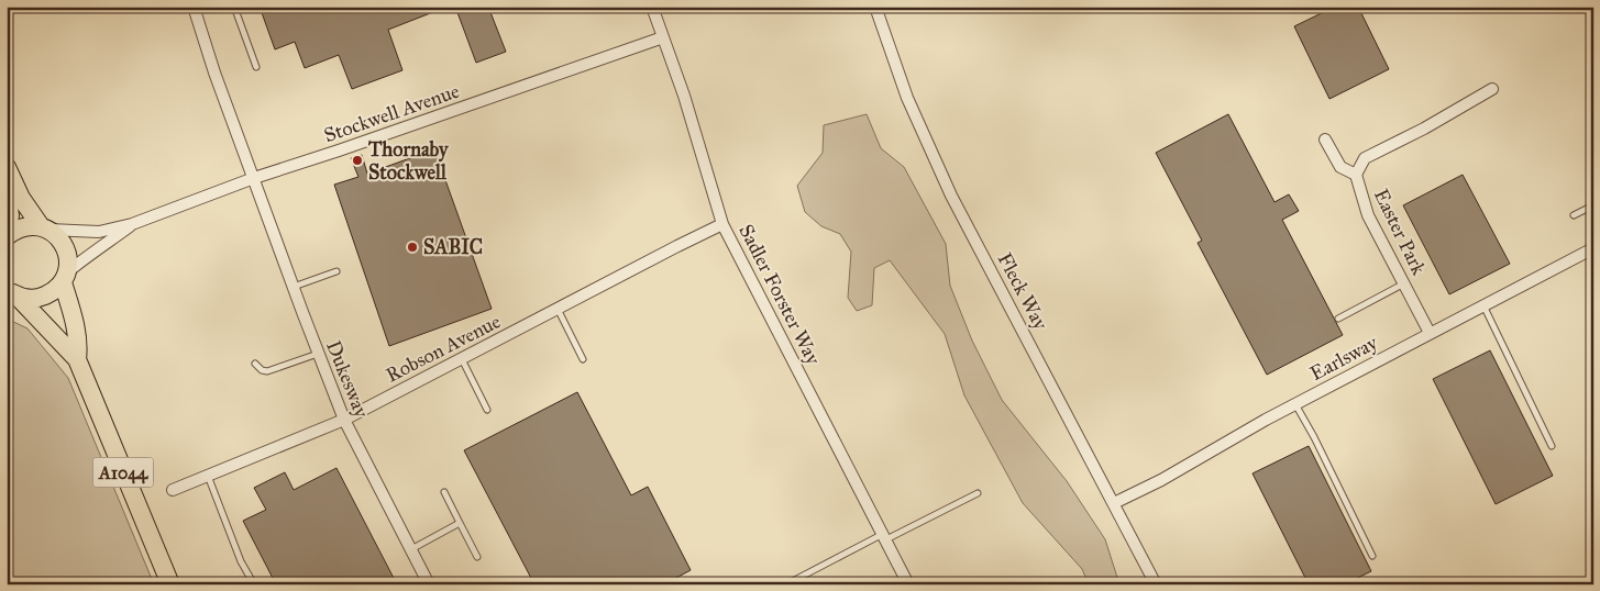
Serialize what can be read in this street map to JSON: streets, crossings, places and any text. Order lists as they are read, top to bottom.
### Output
{
  "streets": {
    "main road": ["A1044"],
    "street": [
      "Stockwell Avenue",
      "Easter Park",
      "Fleck Way",
      "Sadler Forster Way",
      "Robson Avenue",
      "Earlsway",
      "Dukesway"
    ]
  },
  "crossings": [
    ["Stockwell Avenue", "Sadler Forster Way"],
    ["Stockwell Avenue", "Dukesway"],
    ["Stockwell Avenue", "A1044"],
    ["Easter Park", "Earlsway"],
    ["Fleck Way", "Earlsway"],
    ["Sadler Forster Way", "Robson Avenue"],
    ["Robson Avenue", "Dukesway"]
  ],
  "places": ["Thornaby Stockwell", "SABIC"]
}
